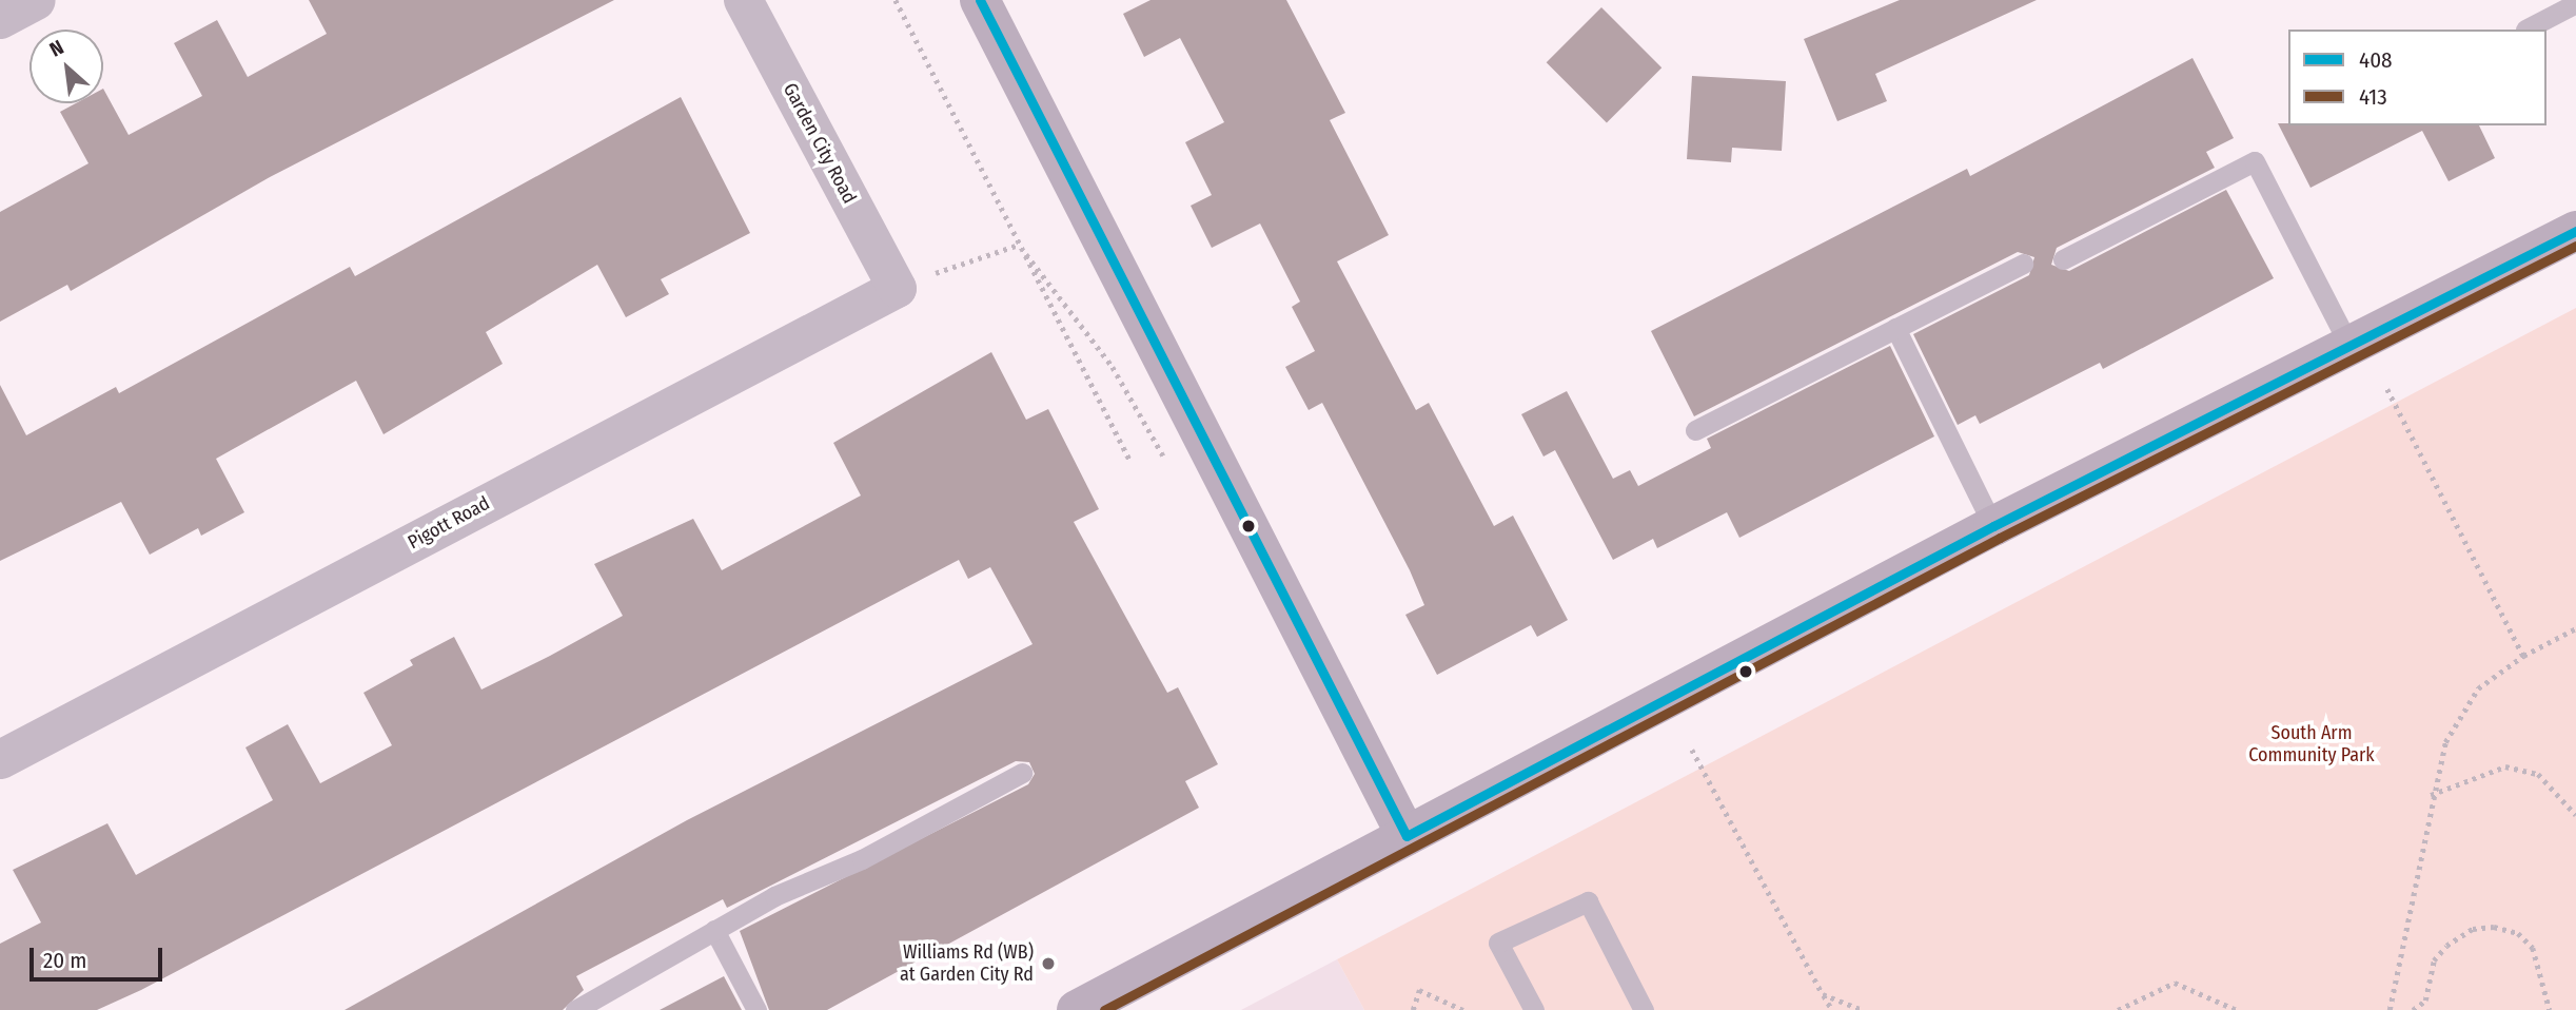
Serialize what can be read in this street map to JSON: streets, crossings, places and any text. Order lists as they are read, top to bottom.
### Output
{
  "streets": {
    "street": ["Garden City Road", "Pigott Road"]
  },
  "crossings": [
    ["Garden City Road", "Pigott Road"]
  ],
  "parks": ["South Arm Community Park"],
  "places": ["Williams Rd (WB) at Garden City Rd"],
  "lines": ["transit line 408", "transit line 413"],
  "legend": ["408", "413"],
  "scale_bar": "20 m",
  "north": "top left"
}
